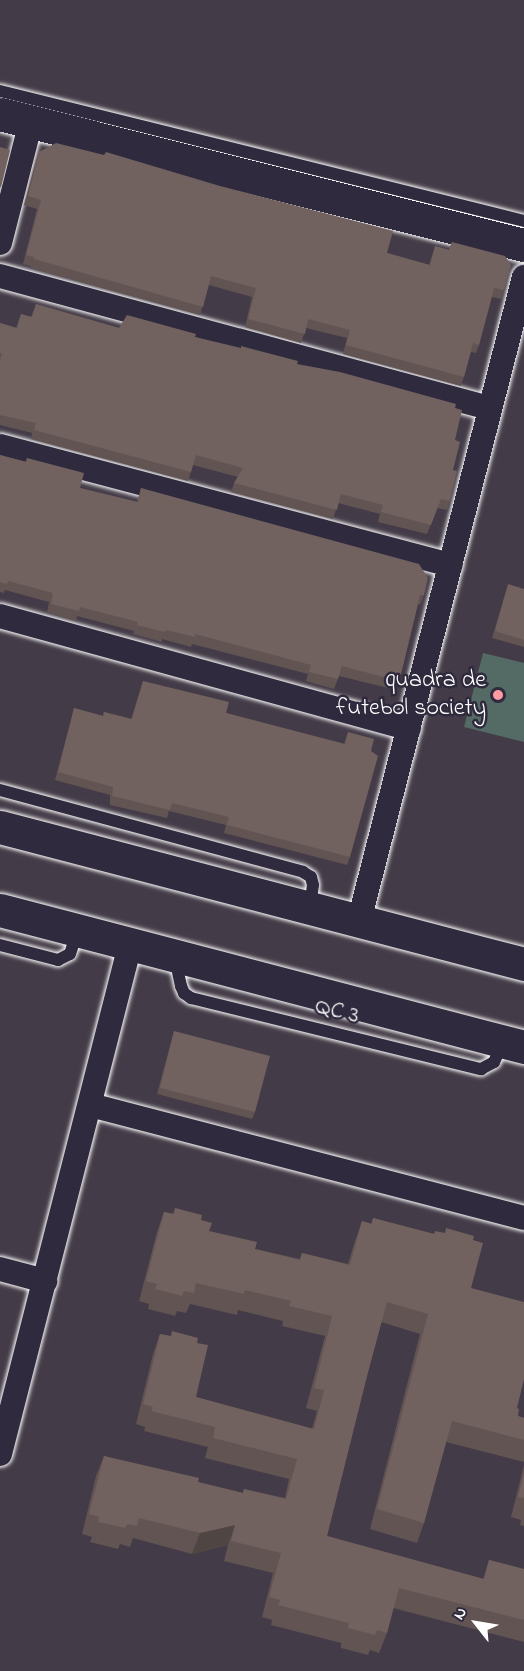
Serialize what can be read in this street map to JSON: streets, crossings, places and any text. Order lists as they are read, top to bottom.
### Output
{
  "places": ["quadra de futebol society"],
  "north": "top left"
}
